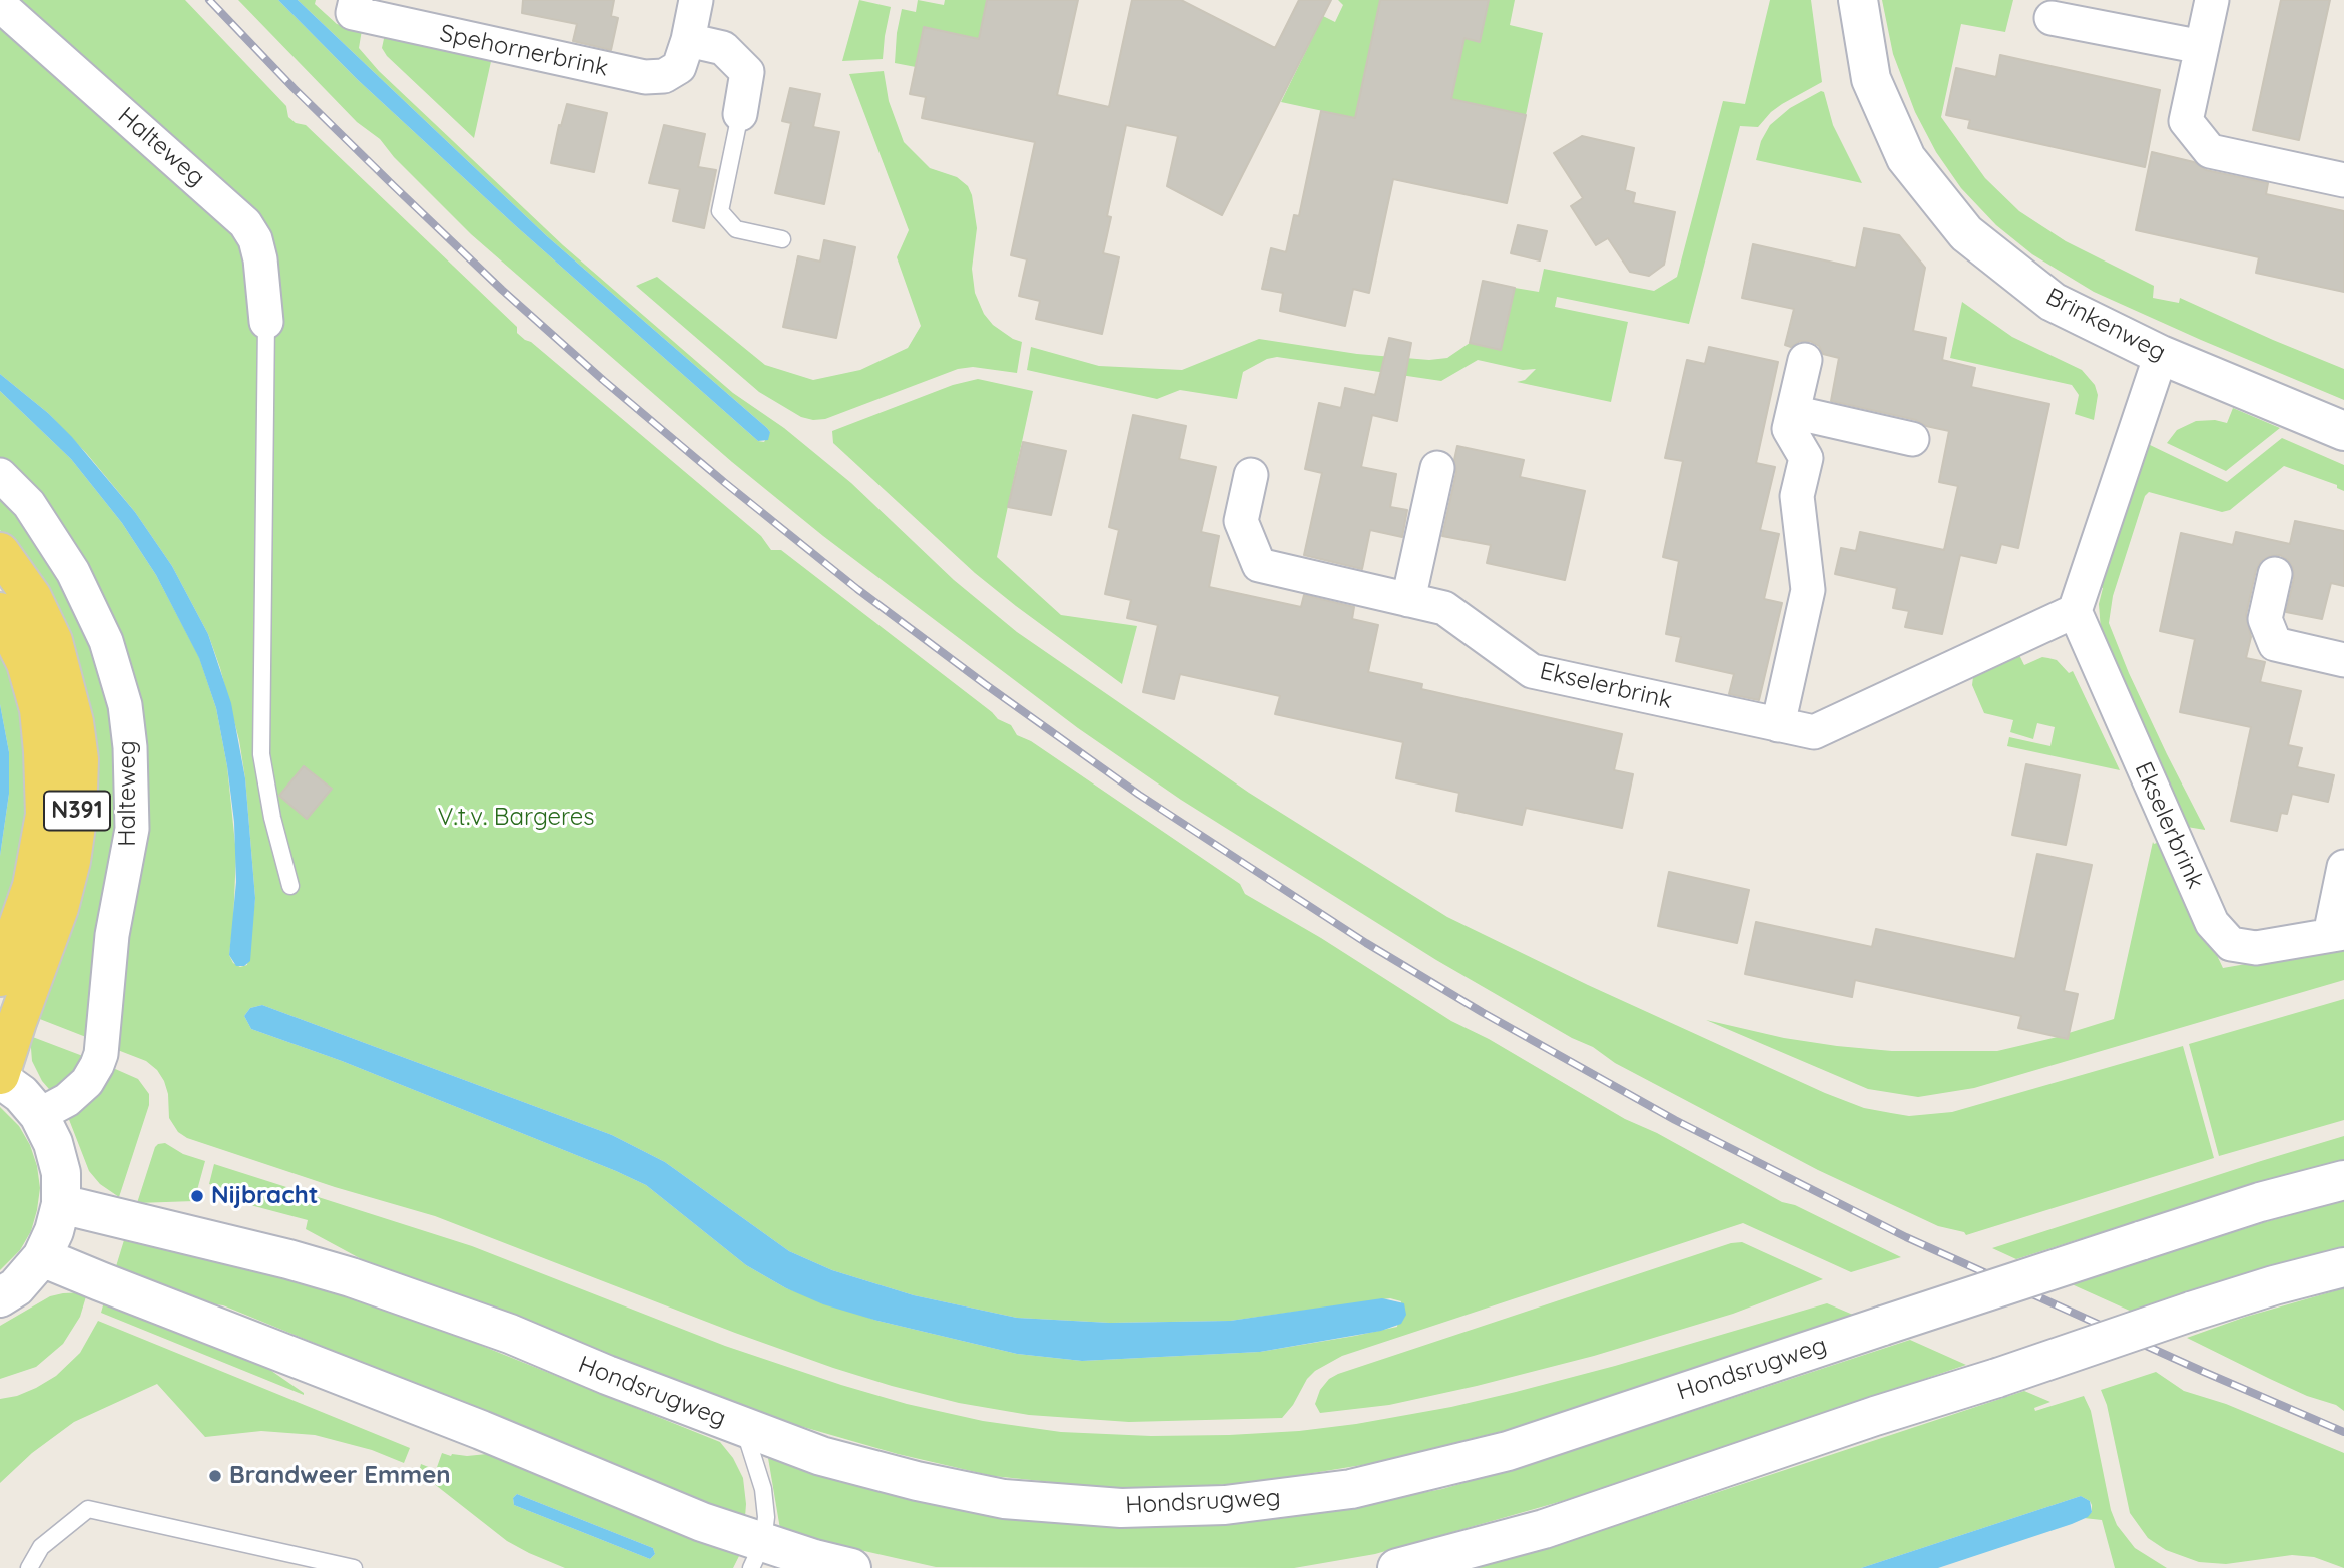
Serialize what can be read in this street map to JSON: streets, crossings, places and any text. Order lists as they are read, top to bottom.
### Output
{
  "streets": {
    "main road": ["Brinkenweg", "N391", "Hondsrugweg"],
    "street": ["Spehornerbrink", "Halteweg", "Ekselerbrink"]
  },
  "parks": ["V.t.v. Bargeres"],
  "places": ["Nijbracht", "Brandweer Emmen"]
}
